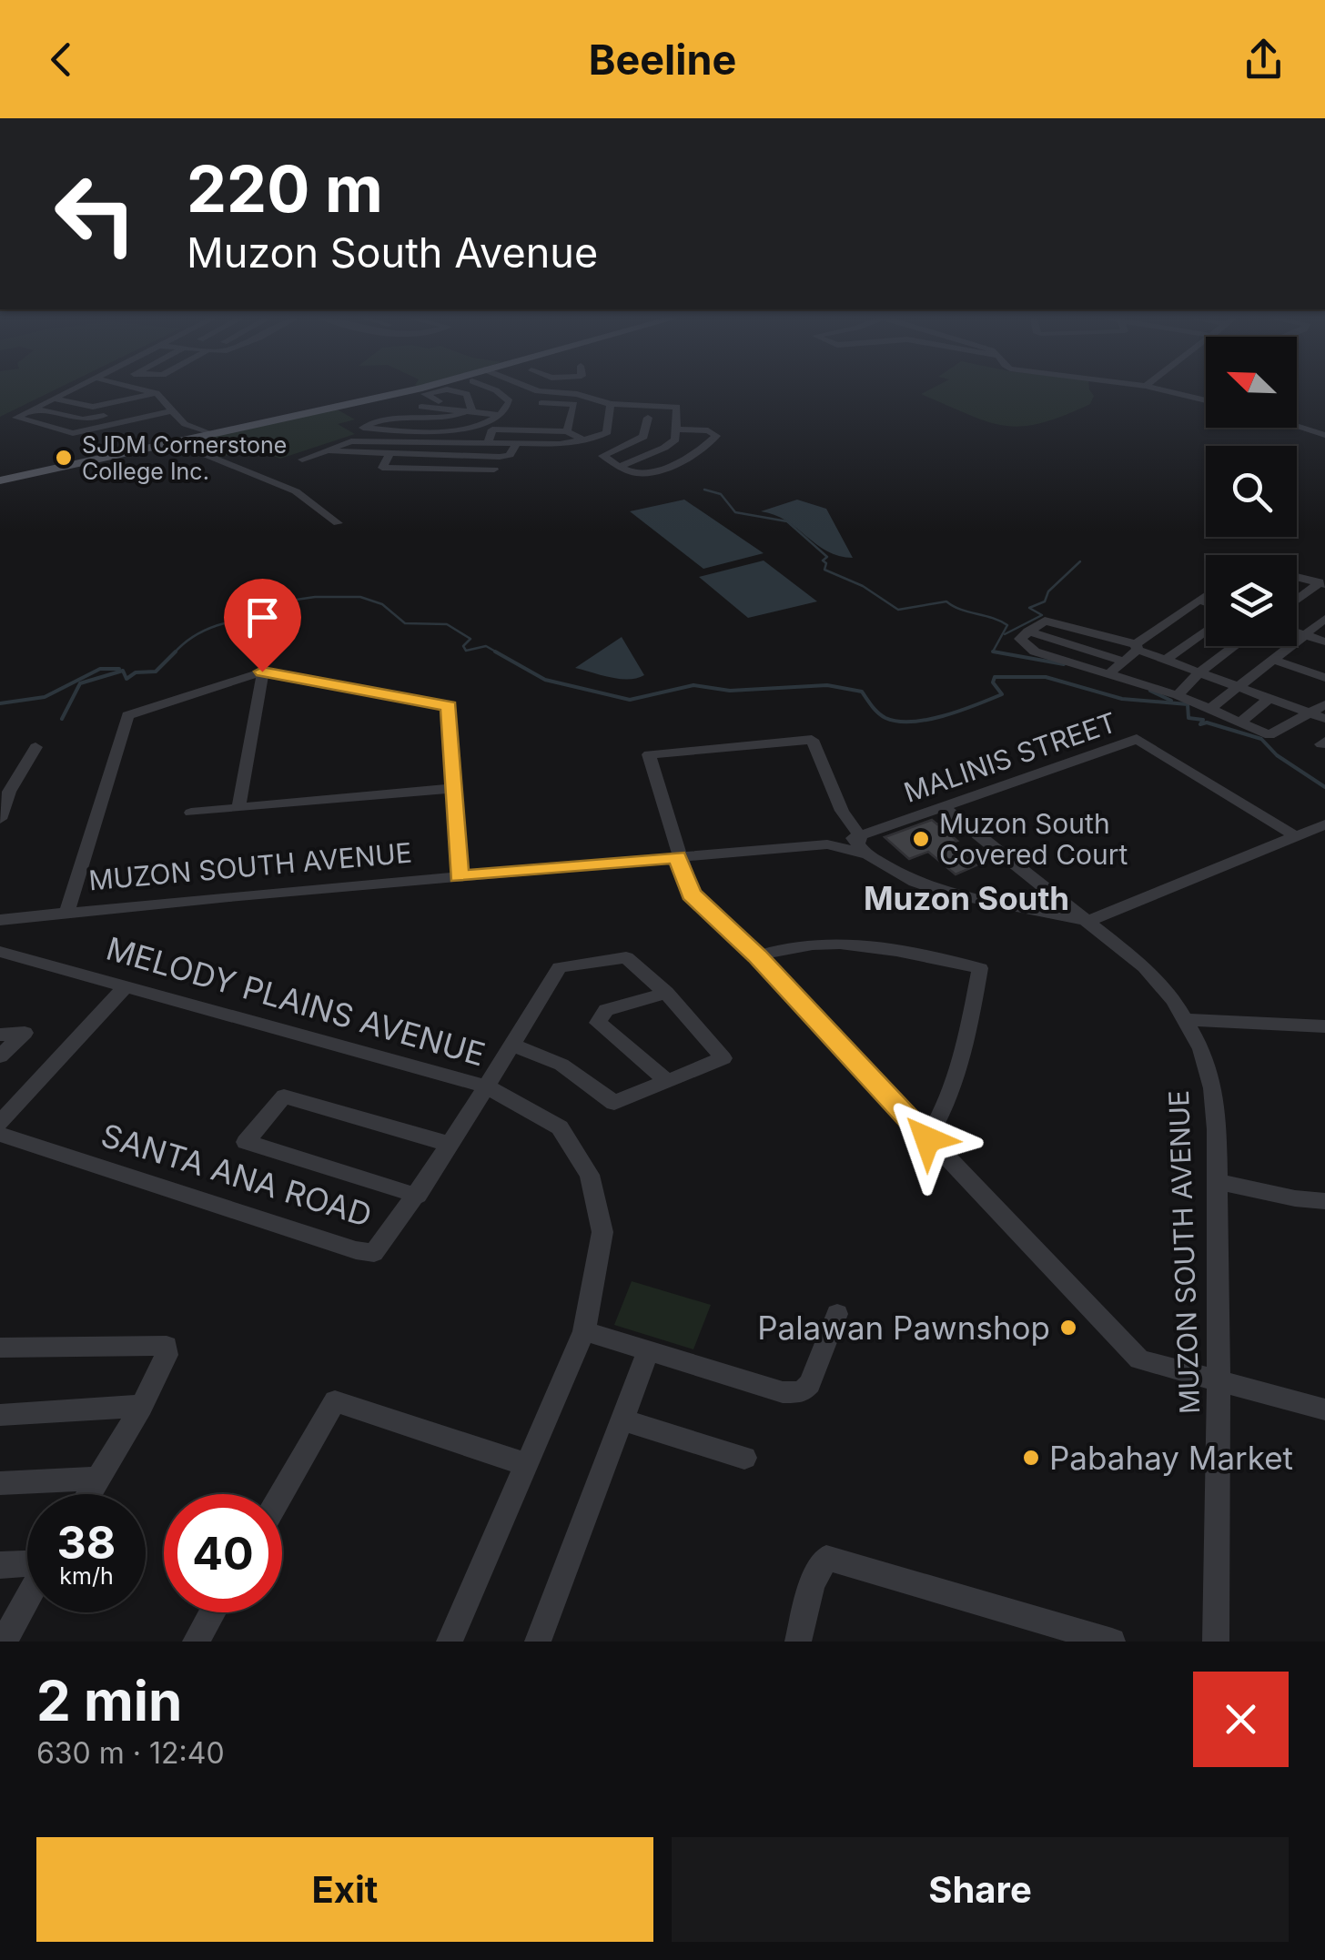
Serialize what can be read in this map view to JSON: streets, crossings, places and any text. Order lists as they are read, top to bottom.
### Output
{
  "streets": {
    "street": [
      "MALINIS STREET",
      "MUZON SOUTH AVENUE",
      "MELODY PLAINS AVENUE",
      "SANTA ANA ROAD"
    ]
  },
  "crossings": [
    ["MALINIS STREET", "MUZON SOUTH AVENUE"],
    ["MELODY PLAINS AVENUE", "SANTA ANA ROAD"]
  ],
  "districts": ["Muzon South"],
  "places": [
    "SJDM Cornerstone College Inc.",
    "Muzon South Covered Court",
    "Palawan Pawnshop",
    "Pabahay Market"
  ],
  "north": "top left",
  "page": {
    "header": "Beeline",
    "turn": ["220 m", "Muzon South Avenue"],
    "speed": "38 km/h",
    "limit": "40",
    "heading": ["2 min", "630 m · 12:40"],
    "buttons": ["Exit", "Share"]
  }
}
